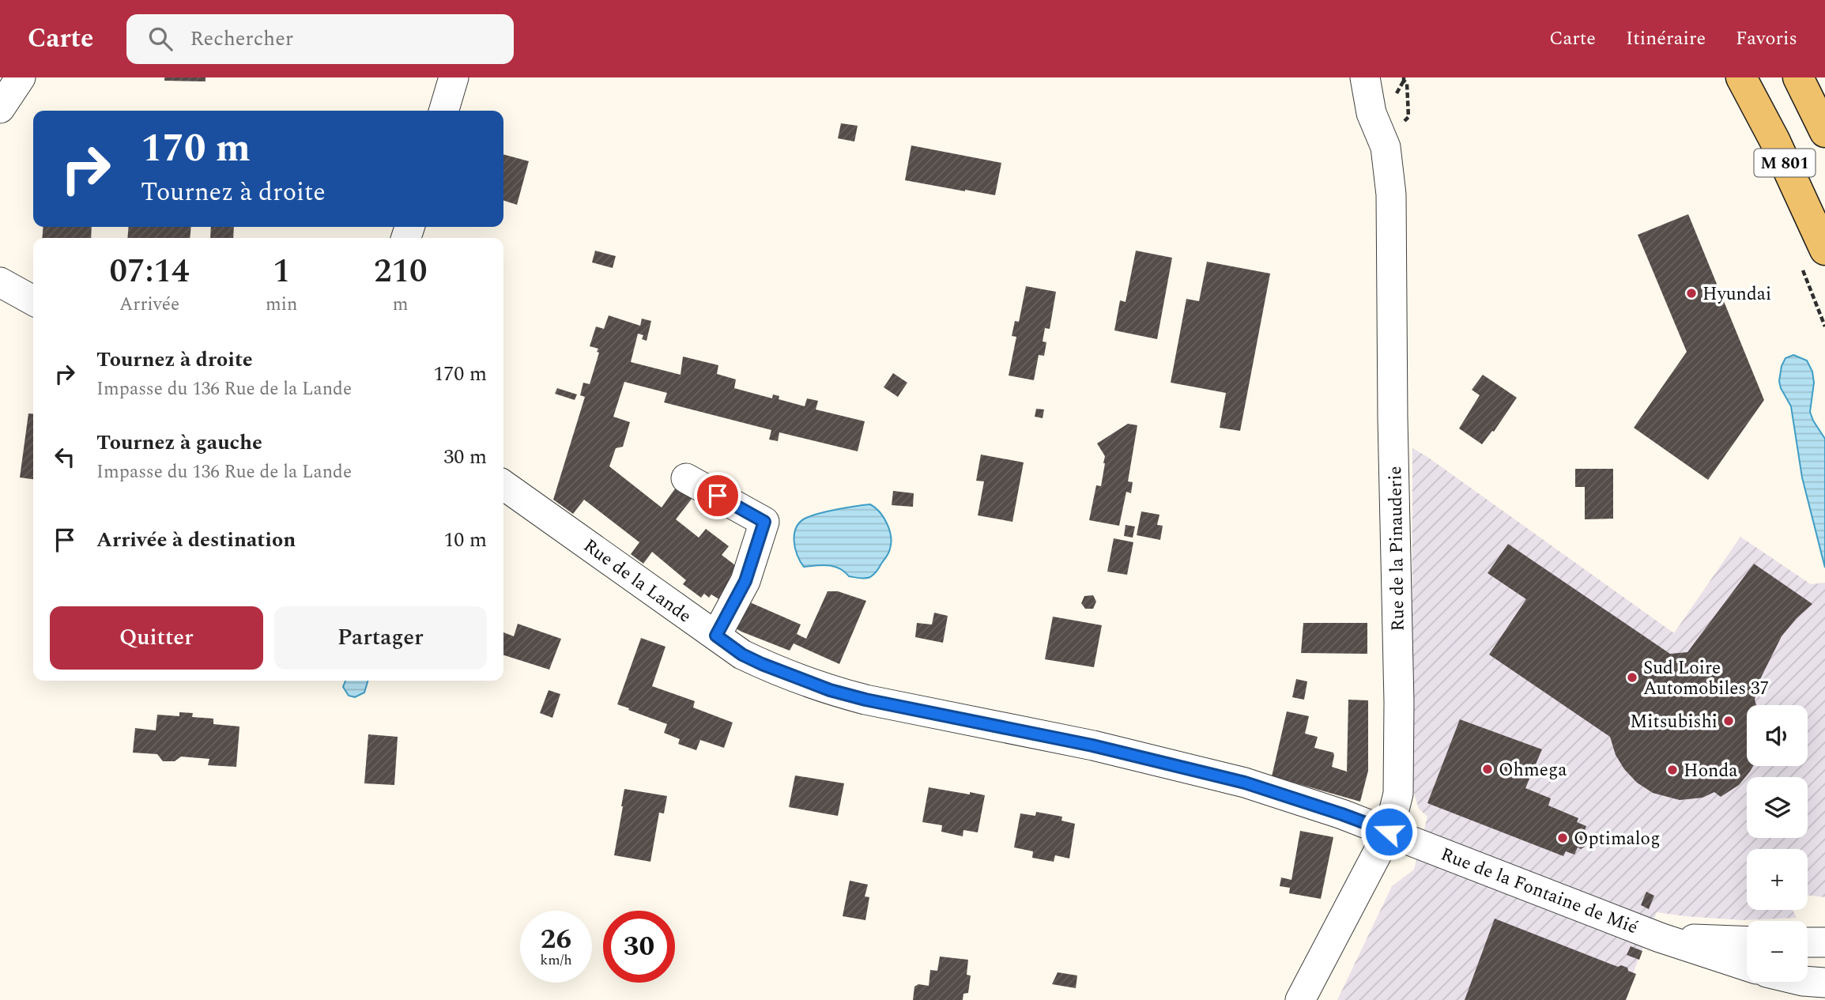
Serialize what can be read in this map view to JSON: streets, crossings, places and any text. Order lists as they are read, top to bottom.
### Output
{
  "streets": {
    "main road": ["M 801"],
    "street": ["Rue de la Pinauderie", "Rue de la Lande", "Rue de la Fontaine de Mié"]
  },
  "crossings": [
    ["Rue de la Pinauderie", "Rue de la Lande"],
    ["Rue de la Pinauderie", "Rue de la Fontaine de Mié"],
    ["Rue de la Lande", "Rue de la Fontaine de Mié"]
  ],
  "places": [
    "Hyundai",
    "Sud Loire Automobiles 37",
    "Mitsubishi",
    "Ohmega",
    "Honda",
    "Optimalog"
  ],
  "page": {
    "header": "Carte",
    "search": "Rechercher",
    "nav": ["Carte", "Itinéraire", "Favoris"],
    "turn": ["170 m", "Tournez à droite"],
    "eta": [
      "07:14",
      "Arrivée",
      "1",
      "min",
      "210",
      "m"
    ],
    "list": [
      {
        "name": "Tournez à droite",
        "note": "Impasse du 136 Rue de la Lande",
        "value": "170 m"
      },
      {
        "name": "Tournez à gauche",
        "note": "Impasse du 136 Rue de la Lande",
        "value": "30 m"
      },
      {
        "name": "Arrivée à destination",
        "value": "10 m"
      }
    ],
    "buttons": ["Quitter", "Partager"],
    "map_buttons": ["+", "−"],
    "speed": "26 km/h",
    "limit": "30"
  }
}
